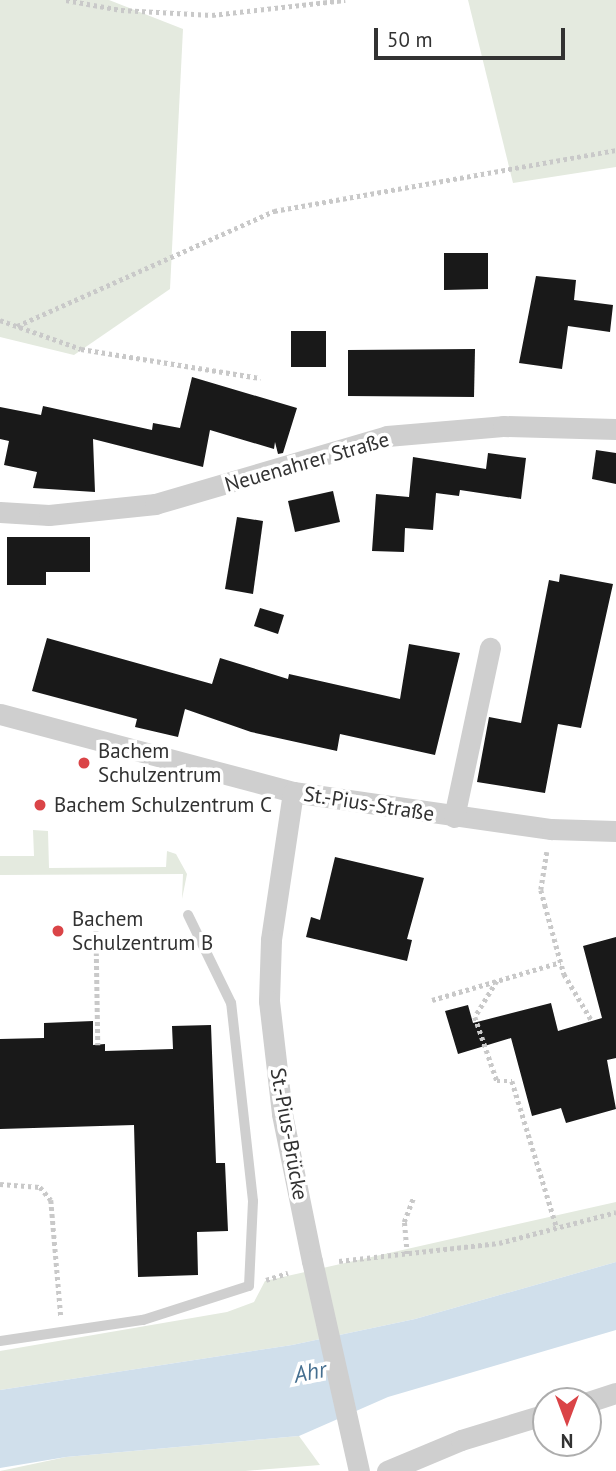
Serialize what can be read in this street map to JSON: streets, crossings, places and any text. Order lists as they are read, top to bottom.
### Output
{
  "streets": {
    "street": ["Neuenahrer Straße", "St.-Pius-Straße", "St.-Pius-Brücke"]
  },
  "crossings": [
    ["St.-Pius-Straße", "St.-Pius-Brücke"]
  ],
  "water": ["Ahr"],
  "places": ["Bachem Schulzentrum", "Bachem Schulzentrum C", "Bachem Schulzentrum B"],
  "scale_bar": "50 m",
  "north": "bottom"
}
